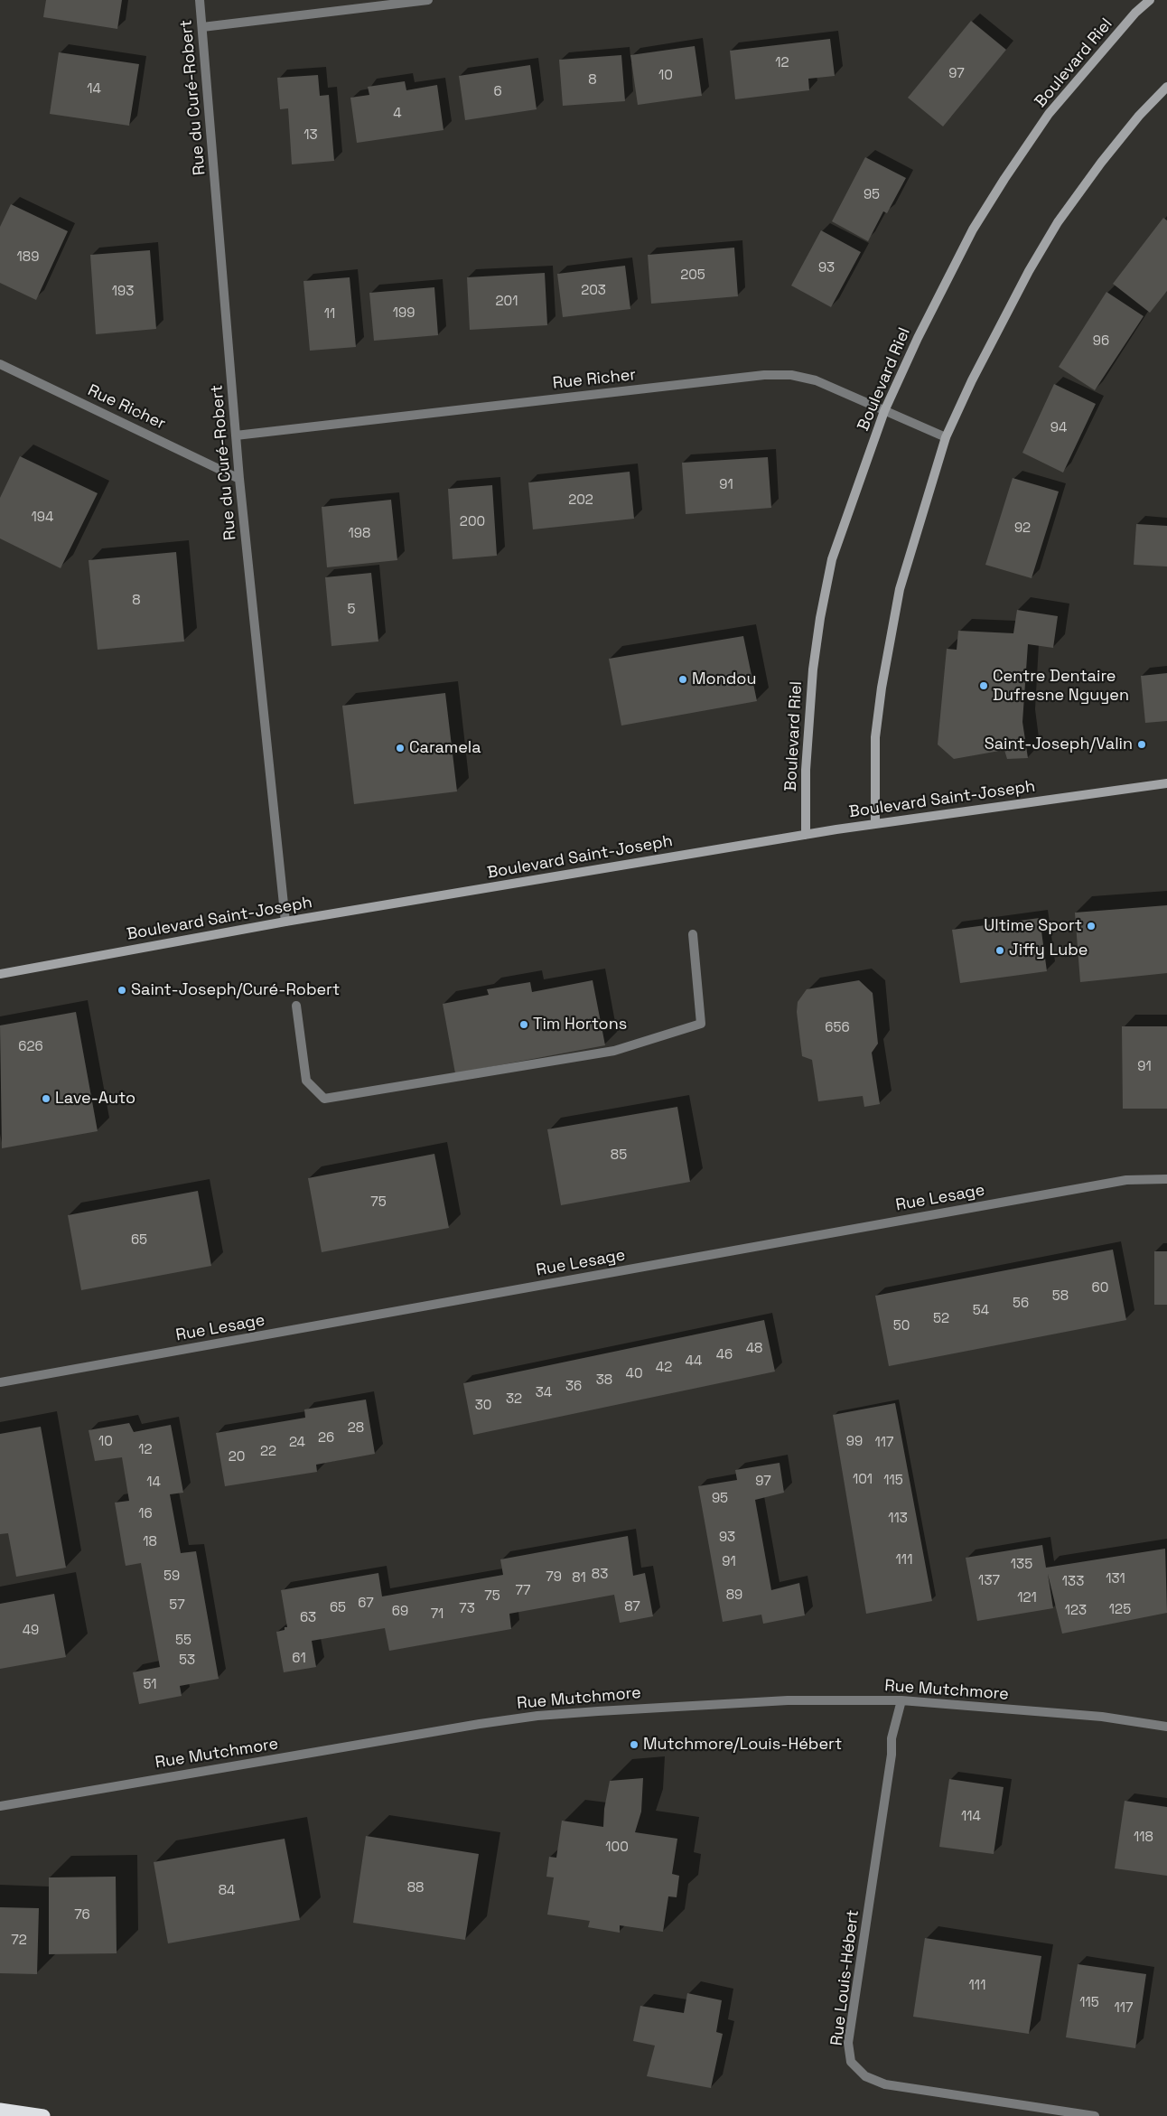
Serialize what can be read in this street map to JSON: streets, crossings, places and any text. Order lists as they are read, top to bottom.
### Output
{
  "streets": {
    "street": [
      "Boulevard Riel",
      "Rue du Curé-Robert",
      "Rue Richer",
      "Boulevard Saint-Joseph",
      "Rue Lesage",
      "Rue Mutchmore",
      "Rue Louis-Hébert"
    ]
  },
  "crossings": [
    ["Boulevard Riel", "Rue Richer"],
    ["Boulevard Riel", "Boulevard Saint-Joseph"],
    ["Rue du Curé-Robert", "Rue Richer"],
    ["Rue du Curé-Robert", "Boulevard Saint-Joseph"],
    ["Rue Mutchmore", "Rue Louis-Hébert"]
  ],
  "places": [
    "Mondou",
    "Centre Dentaire Dufresne Nguyen",
    "Saint-Joseph/Valin",
    "Caramela",
    "Ultime Sport",
    "Jiffy Lube",
    "Saint-Joseph/Curé-Robert",
    "Tim Hortons",
    "Lave-Auto",
    "Mutchmore/Louis-Hébert"
  ],
  "house_numbers": [
    "12",
    "97",
    "10",
    "8",
    "14",
    "6",
    "4",
    "13",
    "95",
    "189",
    "93",
    "205",
    "203",
    "193",
    "201",
    "199",
    "11",
    "96",
    "94",
    "91",
    "202",
    "194",
    "200",
    "92",
    "198",
    "8",
    "5",
    "656",
    "626",
    "91",
    "85",
    "75",
    "65",
    "60",
    "58",
    "56",
    "54",
    "52",
    "50",
    "48",
    "46",
    "44",
    "42",
    "40",
    "38",
    "36",
    "34",
    "32",
    "30",
    "28",
    "26",
    "10",
    "99",
    "24",
    "117",
    "12",
    "22",
    "20",
    "101",
    "115",
    "97",
    "14",
    "95",
    "16",
    "113",
    "93",
    "18",
    "111",
    "91",
    "135",
    "83",
    "59",
    "79",
    "81",
    "131",
    "137",
    "133",
    "77",
    "89",
    "75",
    "121",
    "67",
    "57",
    "87",
    "65",
    "73",
    "125",
    "123",
    "69",
    "71",
    "63",
    "49",
    "55",
    "61",
    "53",
    "51",
    "114",
    "118",
    "100",
    "88",
    "84",
    "76",
    "72",
    "111",
    "115",
    "117"
  ]
}
